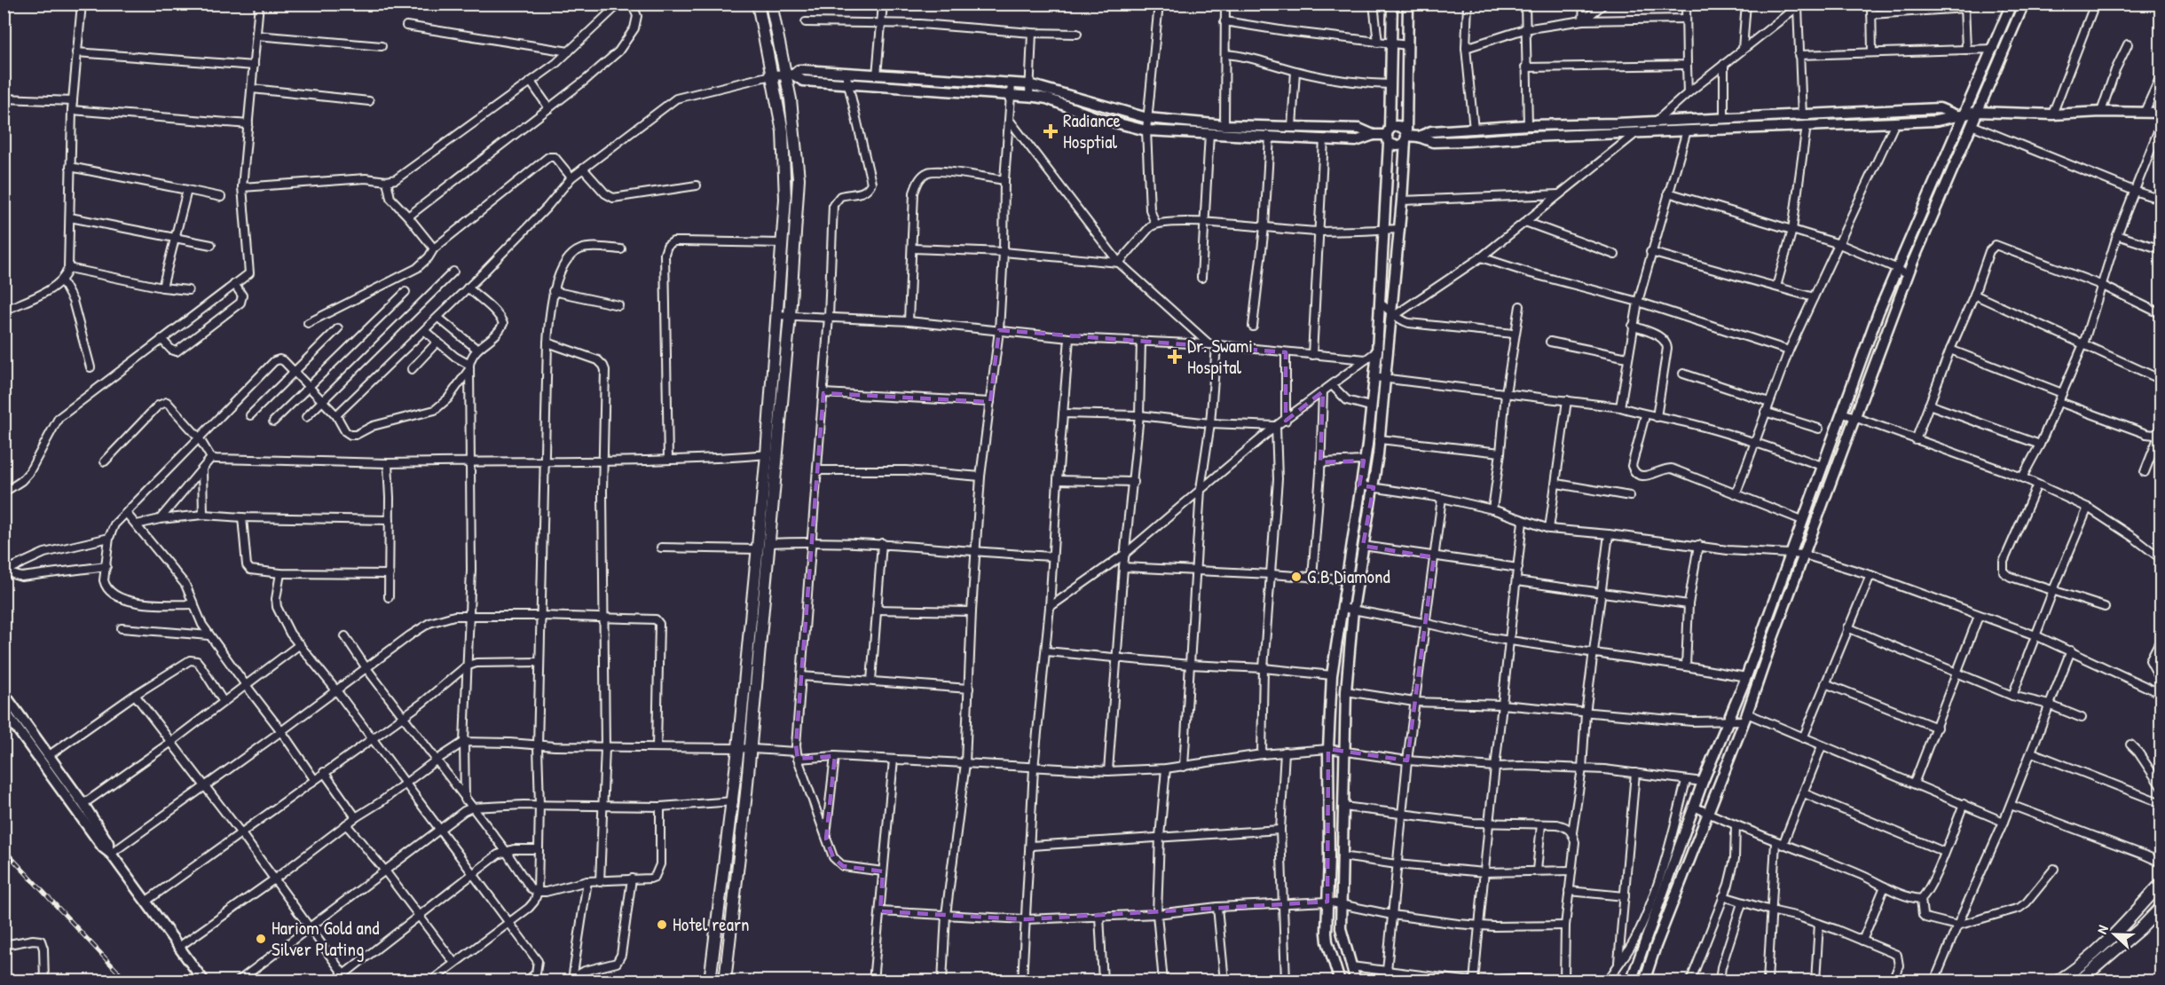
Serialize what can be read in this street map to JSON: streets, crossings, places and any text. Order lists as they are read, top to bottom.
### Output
{
  "places": {
    "health": ["Radiance Hosptial", "Dr. Swami Hospital"],
    "other": ["G B Diamond", "Hotel rearn", "Hariom Gold and Silver Plating"]
  },
  "north": "left"
}
